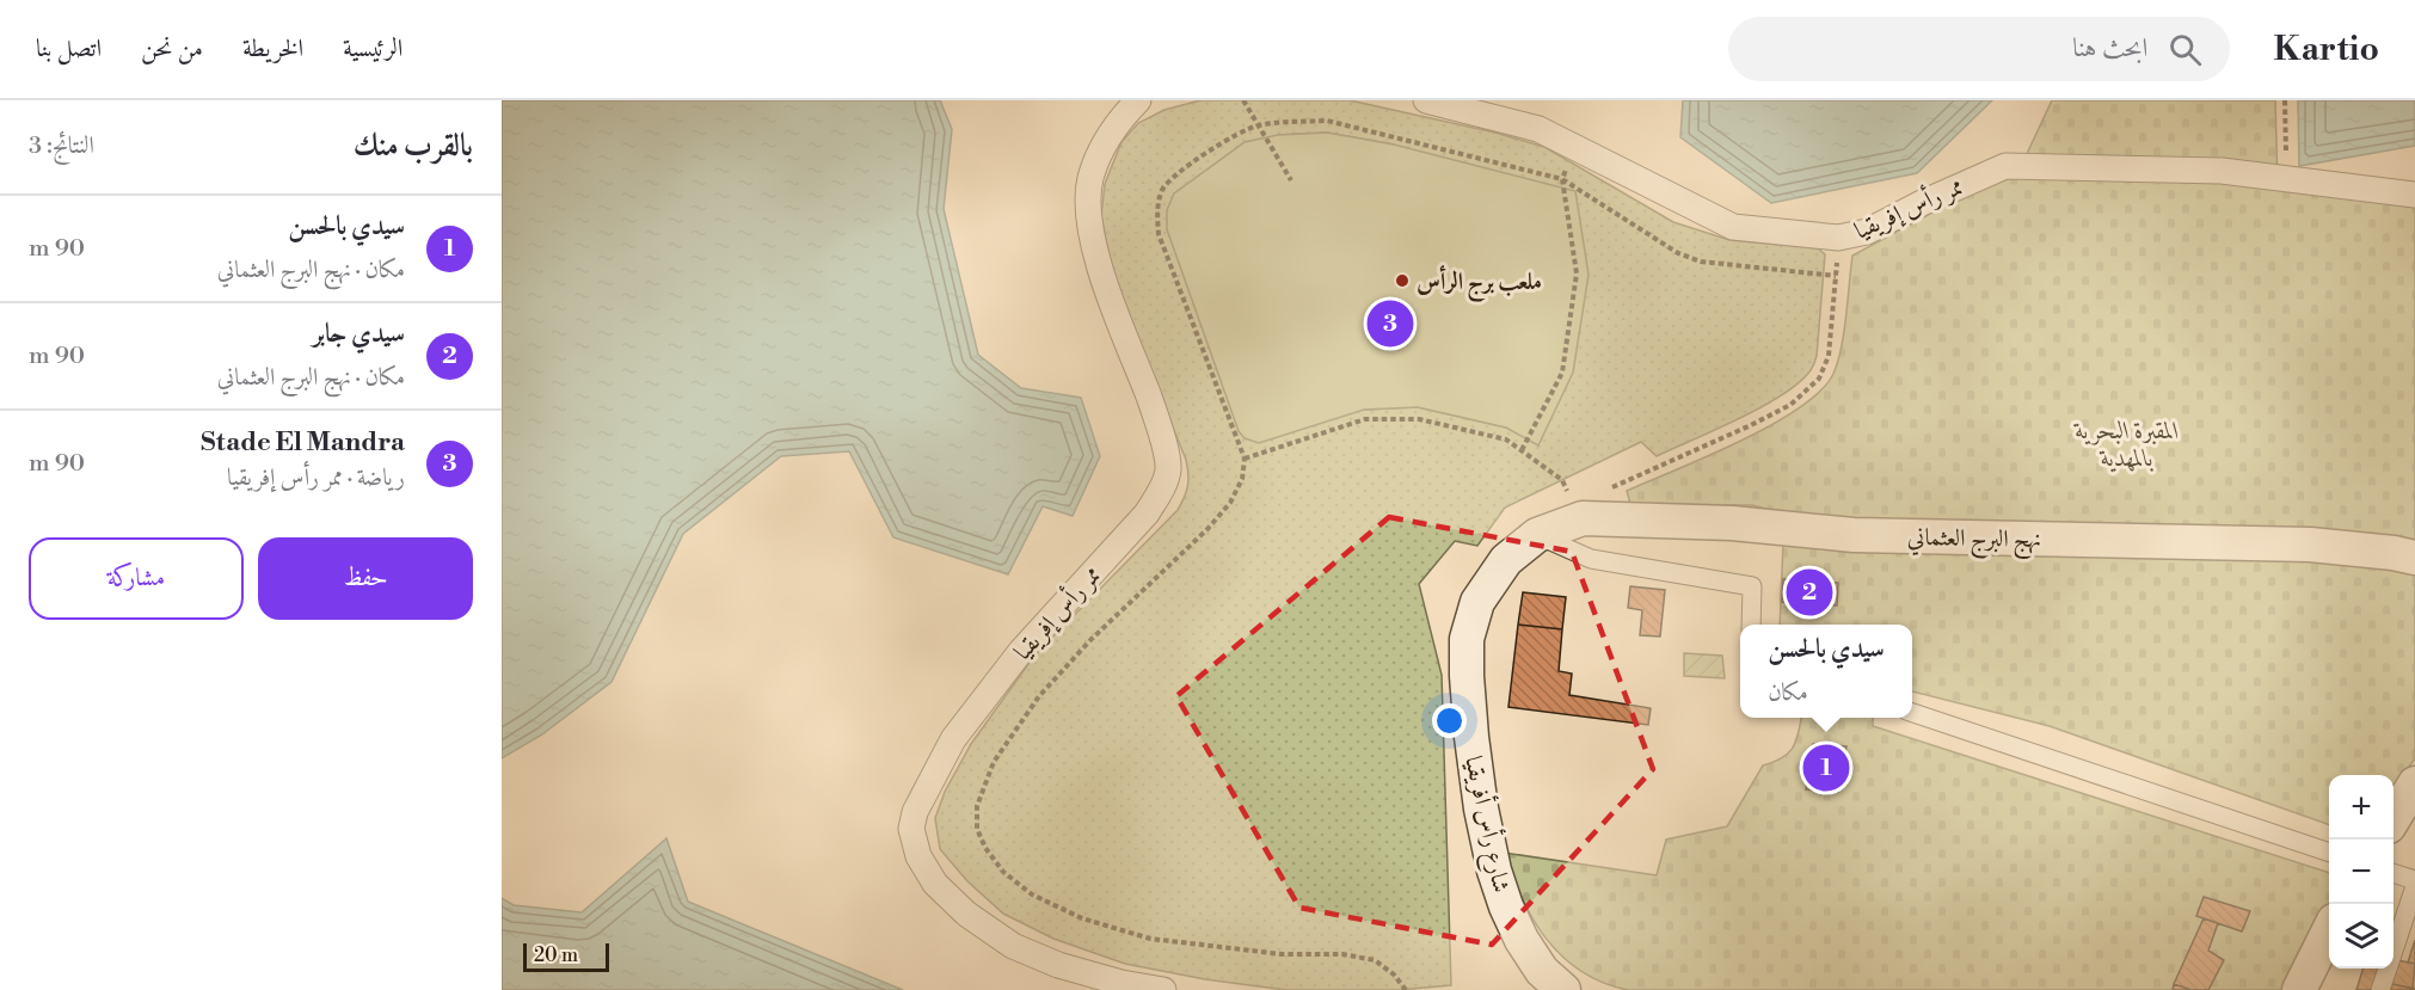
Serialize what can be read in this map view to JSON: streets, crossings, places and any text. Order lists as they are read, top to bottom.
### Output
{
  "streets": {
    "street": ["ممر رأس إفريقيا", "نهج البرج العثماني", "شارع رأس أفريقيا"]
  },
  "crossings": [
    ["نهج البرج العثماني", "شارع رأس أفريقيا"]
  ],
  "parks": ["المقبرة البحرية بالمهدية"],
  "places": ["ملعب برج الرأس"],
  "scale_bar": "20 m",
  "page": {
    "header": "Kartio",
    "search": "ابحث هنا",
    "nav": [
      "الرئيسية",
      "الخريطة",
      "من نحن",
      "اتصل بنا"
    ],
    "heading": ["بالقرب منك", "النتائج: 3"],
    "list": [
      {
        "mark": "1",
        "name": "سيدي بالحسن",
        "note": "مكان · نهج البرج العثماني",
        "value": "90 m"
      },
      {
        "mark": "2",
        "name": "سيدي جابر",
        "note": "مكان · نهج البرج العثماني",
        "value": "90 m"
      },
      {
        "mark": "3",
        "name": "Stade El Mandra",
        "note": "رياضة · ممر رأس إفريقيا",
        "value": "90 m"
      }
    ],
    "pins": ["3", "2", "1"],
    "buttons": ["حفظ", "مشاركة"],
    "popup": ["سيدي بالحسن", "مكان"],
    "map_buttons": ["+", "−"],
    "scale": "20 m"
  }
}
